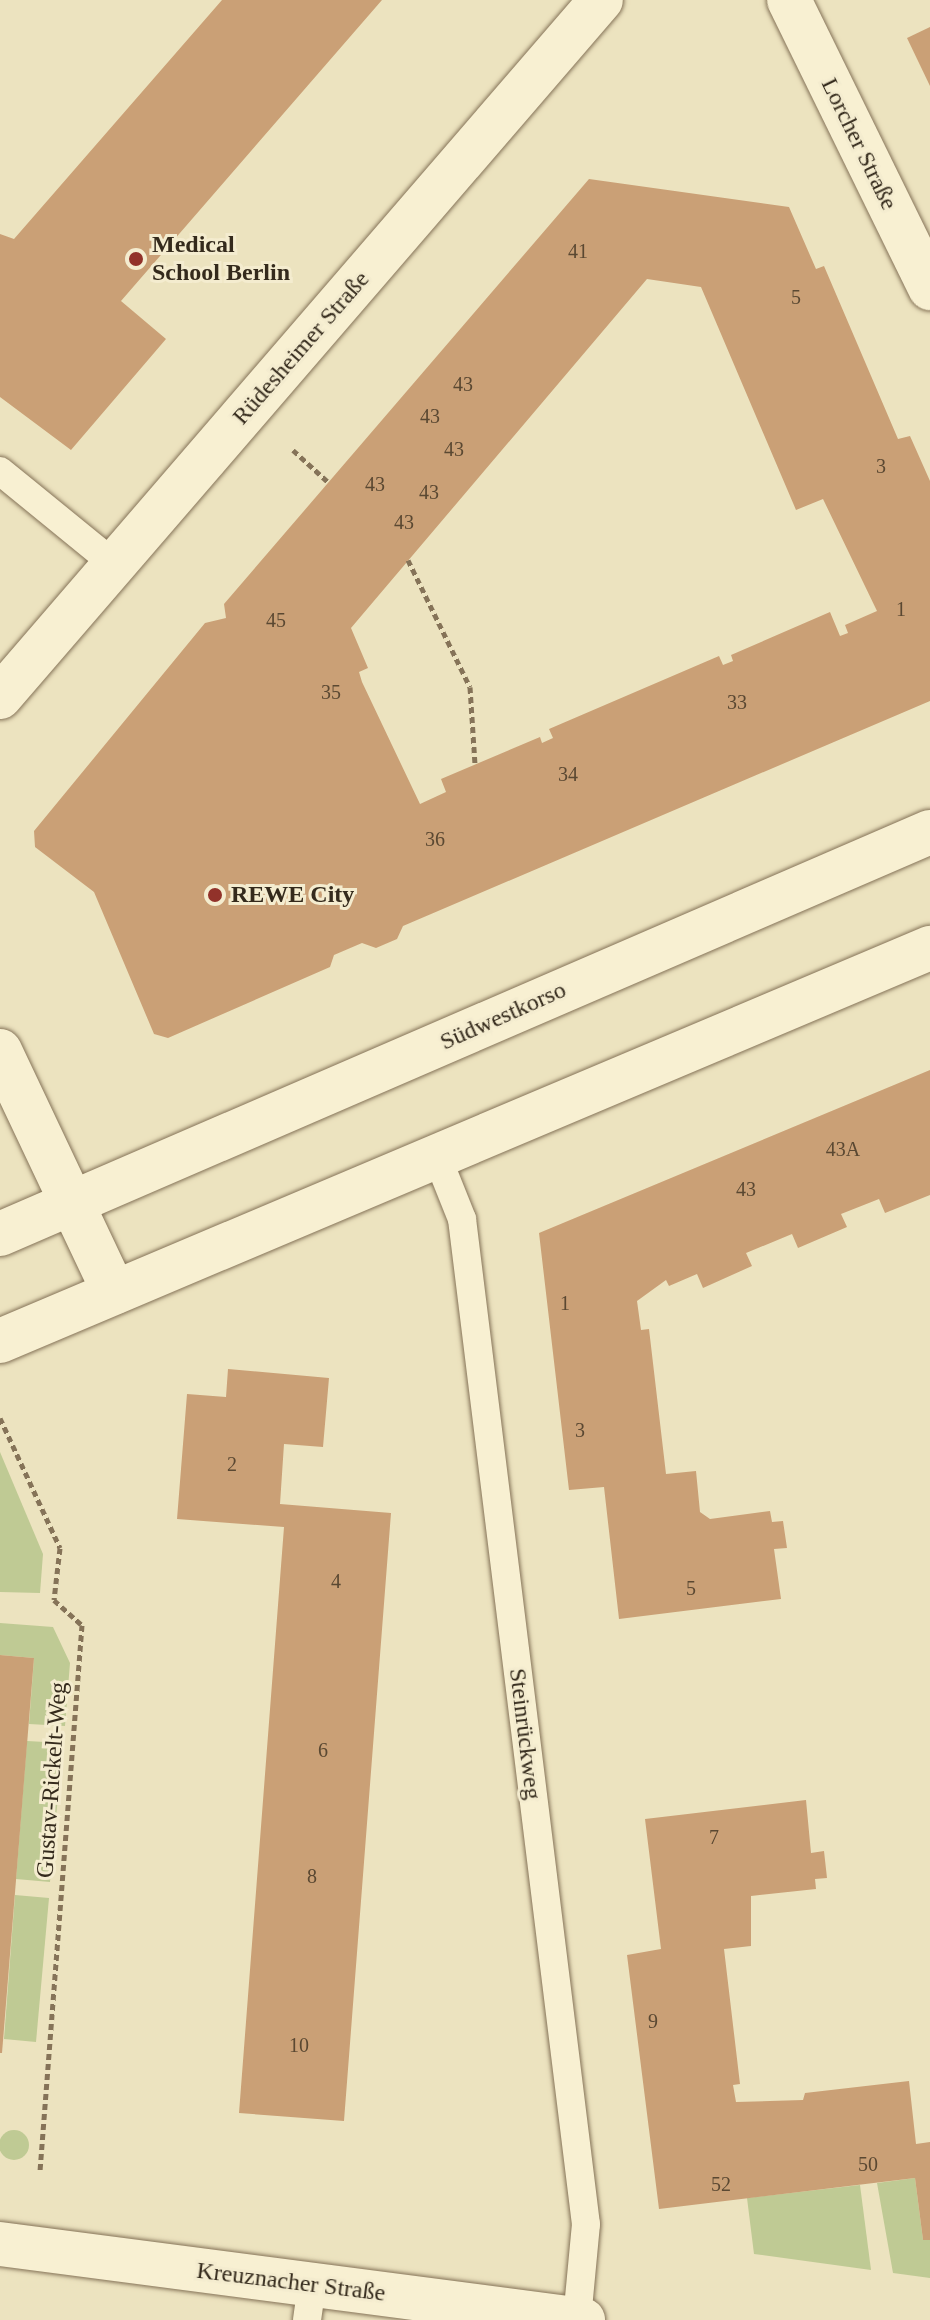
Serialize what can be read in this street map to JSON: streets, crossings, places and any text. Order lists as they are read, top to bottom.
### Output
{
  "streets": {
    "street": [
      "Lorcher Straße",
      "Rüdesheimer Straße",
      "Südwestkorso",
      "Kreuznacher Straße"
    ],
    "lane": ["Steinrückweg"],
    "path": ["Gustav-Rickelt-Weg"]
  },
  "crossings": [
    ["Steinrückweg", "Kreuznacher Straße"]
  ],
  "places": ["Medical School Berlin", "REWE City"],
  "house_numbers": [
    "41",
    "5",
    "43",
    "43",
    "43",
    "3",
    "43",
    "43",
    "43",
    "1",
    "45",
    "35",
    "33",
    "34",
    "36",
    "43A",
    "43",
    "1",
    "3",
    "2",
    "4",
    "5",
    "6",
    "7",
    "8",
    "9",
    "10",
    "50",
    "52"
  ]
}
